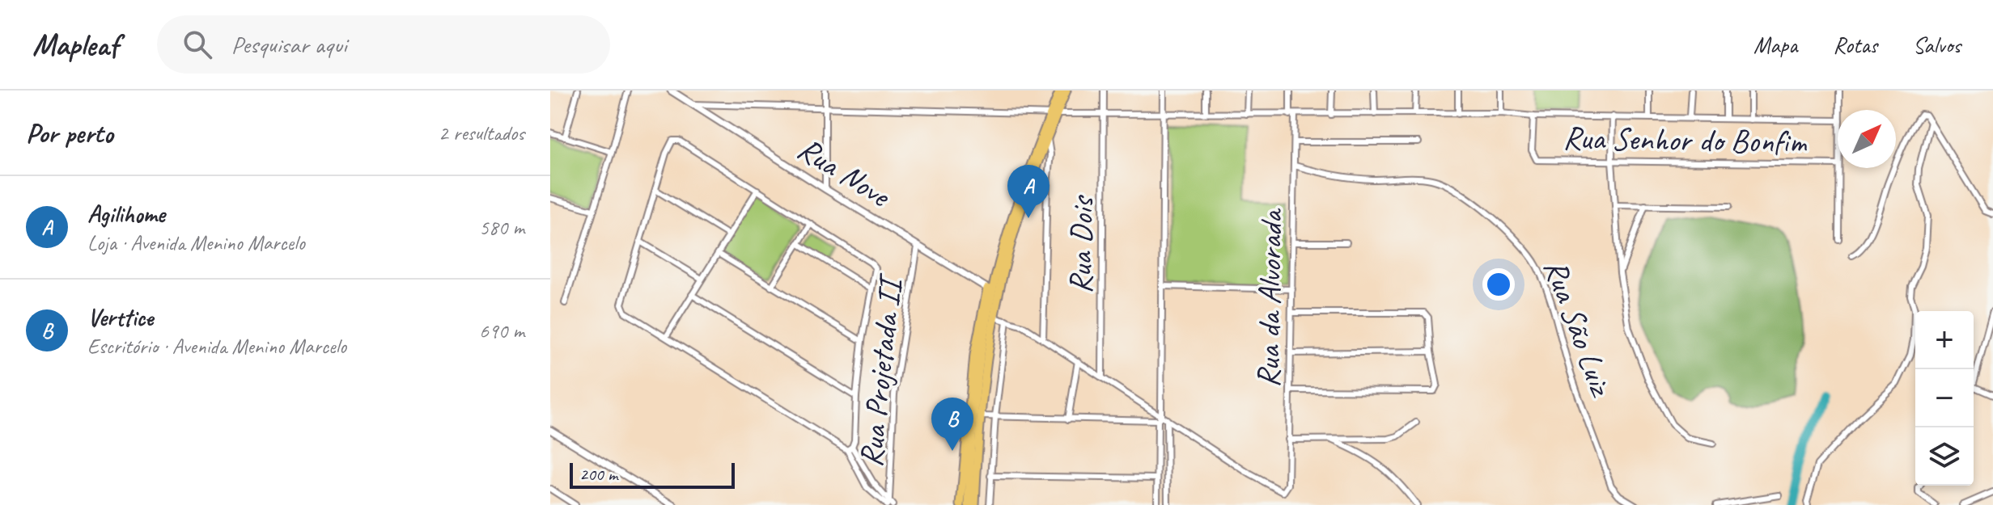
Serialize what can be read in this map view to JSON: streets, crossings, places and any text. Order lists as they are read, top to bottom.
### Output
{
  "streets": {
    "street": [
      "Rua Senhor do Bonfim",
      "Rua Nove",
      "Rua Dois",
      "Rua da Alvorada",
      "Rua São Luiz",
      "Rua Projetada II"
    ]
  },
  "crossings": [
    ["Rua Nove", "Rua Projetada II"],
    ["Rua da Alvorada", "Rua São Luiz"]
  ],
  "scale_bar": "200 m",
  "north": "top right",
  "page": {
    "header": "Mapleaf",
    "search": "Pesquisar aqui",
    "nav": ["Mapa", "Rotas", "Salvos"],
    "heading": ["Por perto", "2 resultados"],
    "pins": ["A", "B"],
    "list": [
      {
        "mark": "A",
        "name": "Agilihome",
        "note": "Loja · Avenida Menino Marcelo",
        "value": "580 m"
      },
      {
        "mark": "B",
        "name": "Verttice",
        "note": "Escritório · Avenida Menino Marcelo",
        "value": "690 m"
      }
    ],
    "map_buttons": ["+", "−"],
    "scale": "200 m"
  }
}
